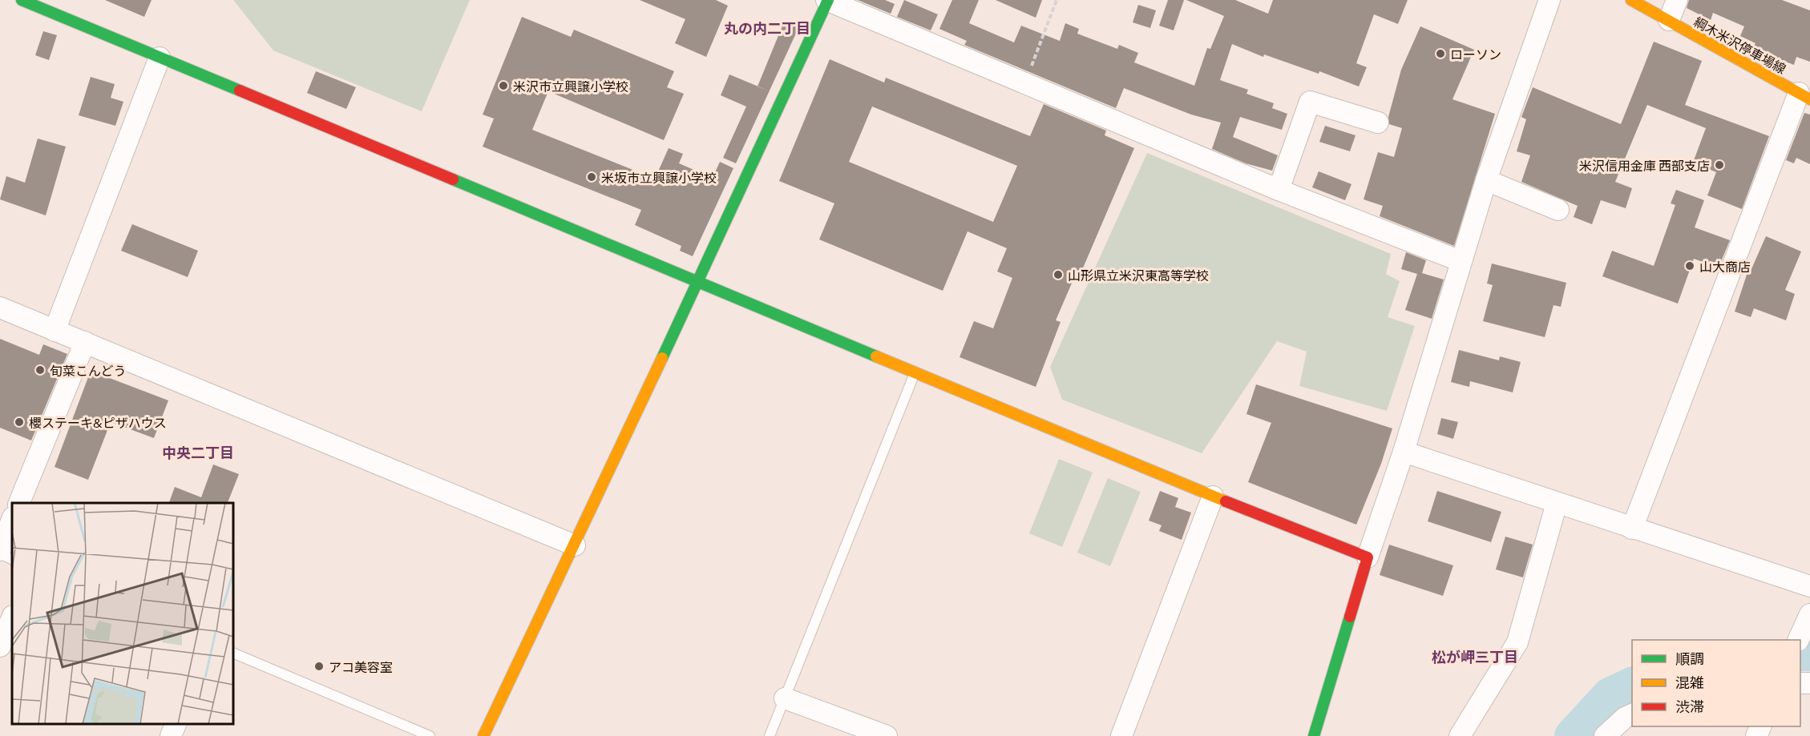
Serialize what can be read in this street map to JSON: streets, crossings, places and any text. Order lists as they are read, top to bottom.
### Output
{
  "streets": {
    "street": ["綱木米沢停車場線"]
  },
  "districts": ["丸の内二丁目", "中央二丁目", "松が岬三丁目"],
  "places": [
    "ローソン",
    "米沢市立興譲小学校",
    "米沢信用金庫 西部支店",
    "米坂市立興譲小学校",
    "山大商店",
    "山形県立米沢東高等学校",
    "旬菜こんどう",
    "櫻ステーキ&ピザハウス",
    "アコ美容室"
  ],
  "legend": ["順調", "混雑", "渋滞"]
}
